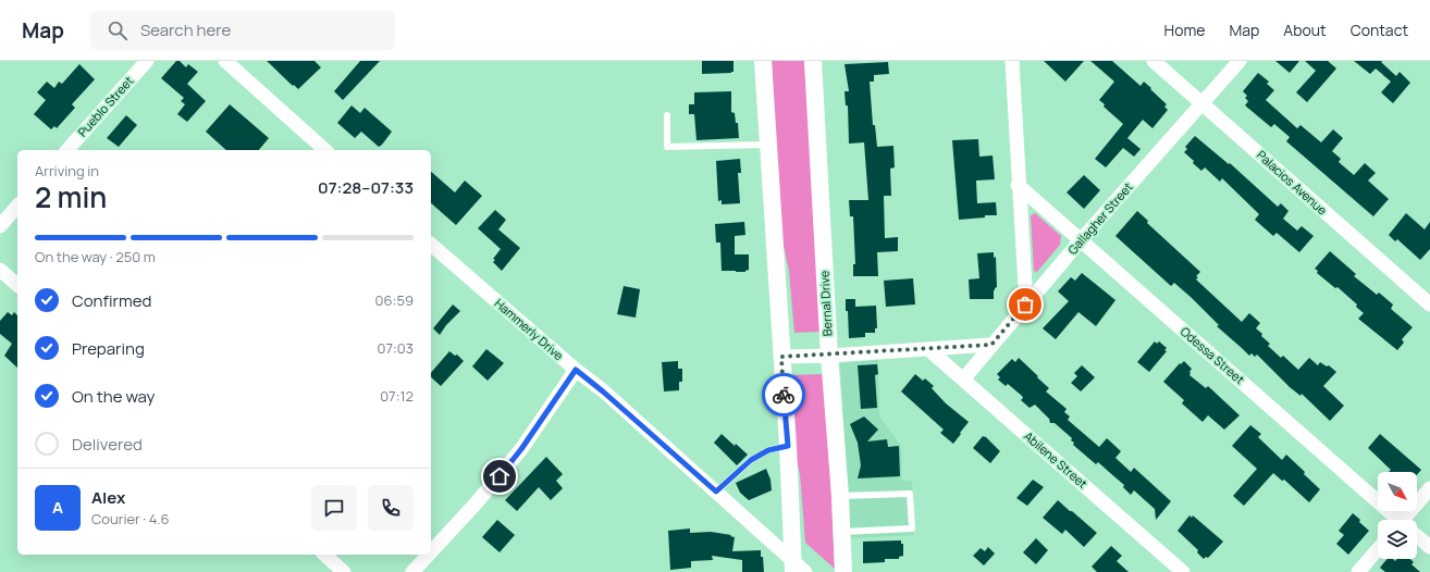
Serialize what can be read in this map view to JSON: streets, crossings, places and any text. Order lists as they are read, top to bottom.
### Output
{
  "streets": {
    "street": [
      "Pueblo Street",
      "Palacios Avenue",
      "Gallagher Street",
      "Bernal Drive",
      "Hammerly Drive",
      "Odessa Street",
      "Abilene Street"
    ]
  },
  "crossings": [
    ["Palacios Avenue", "Gallagher Street"],
    ["Gallagher Street", "Odessa Street"],
    ["Gallagher Street", "Abilene Street"]
  ],
  "north": "bottom right",
  "page": {
    "header": "Map",
    "search": "Search here",
    "nav": [
      "Home",
      "Map",
      "About",
      "Contact"
    ],
    "heading": ["2 min", "Arriving in", "07:28–07:33"],
    "panel": ["Alex", "Courier · 4.6"],
    "bar": "On the way · 250 m",
    "list": [
      ["Confirmed", "06:59"],
      ["Preparing", "07:03"],
      ["On the way", "07:12"],
      "Delivered"
    ],
    "round": "A"
  }
}
